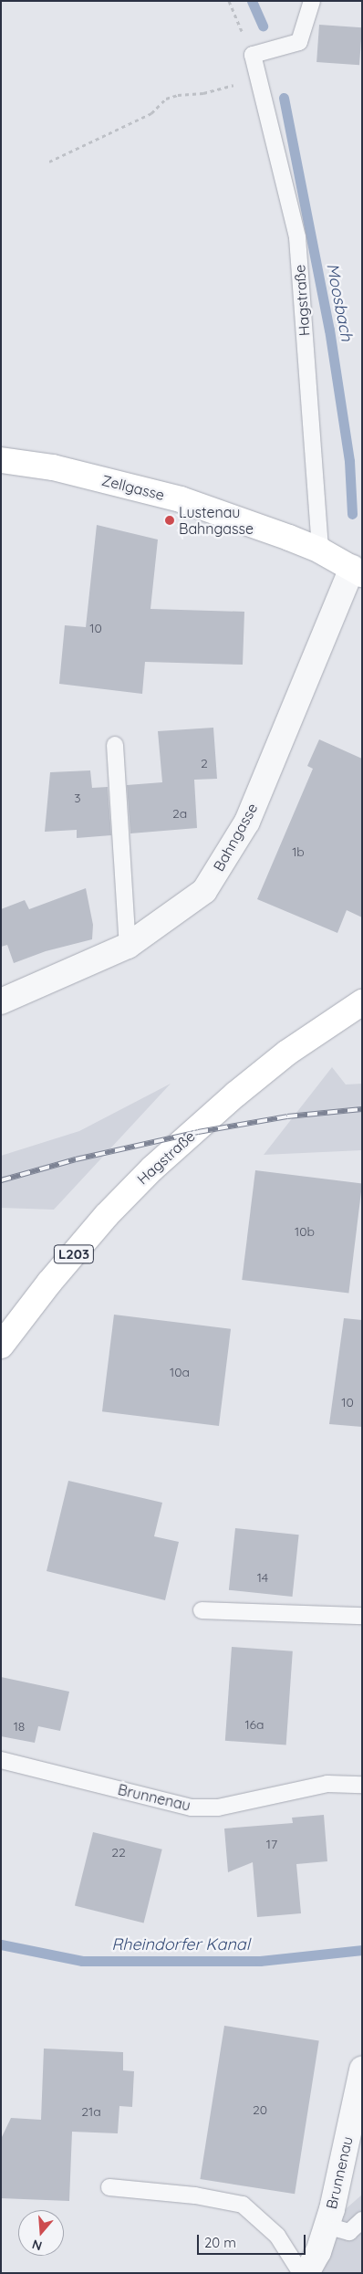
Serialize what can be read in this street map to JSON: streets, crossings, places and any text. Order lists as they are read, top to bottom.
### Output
{
  "streets": {
    "main road": ["Hagstraße", "Zellgasse", "L203"],
    "street": ["Bahngasse", "Brunnenau"]
  },
  "crossings": [
    ["Hagstraße", "Zellgasse"],
    ["Zellgasse", "Bahngasse"]
  ],
  "water": ["Moosbach", "Rheindorfer Kanal"],
  "places": ["Lustenau Bahngasse"],
  "house_numbers": [
    "10",
    "2",
    "3",
    "2a",
    "1b",
    "10b",
    "10a",
    "10",
    "14",
    "16a",
    "18",
    "17",
    "22",
    "20",
    "21a"
  ],
  "scale_bar": "20 m",
  "north": "bottom"
}
